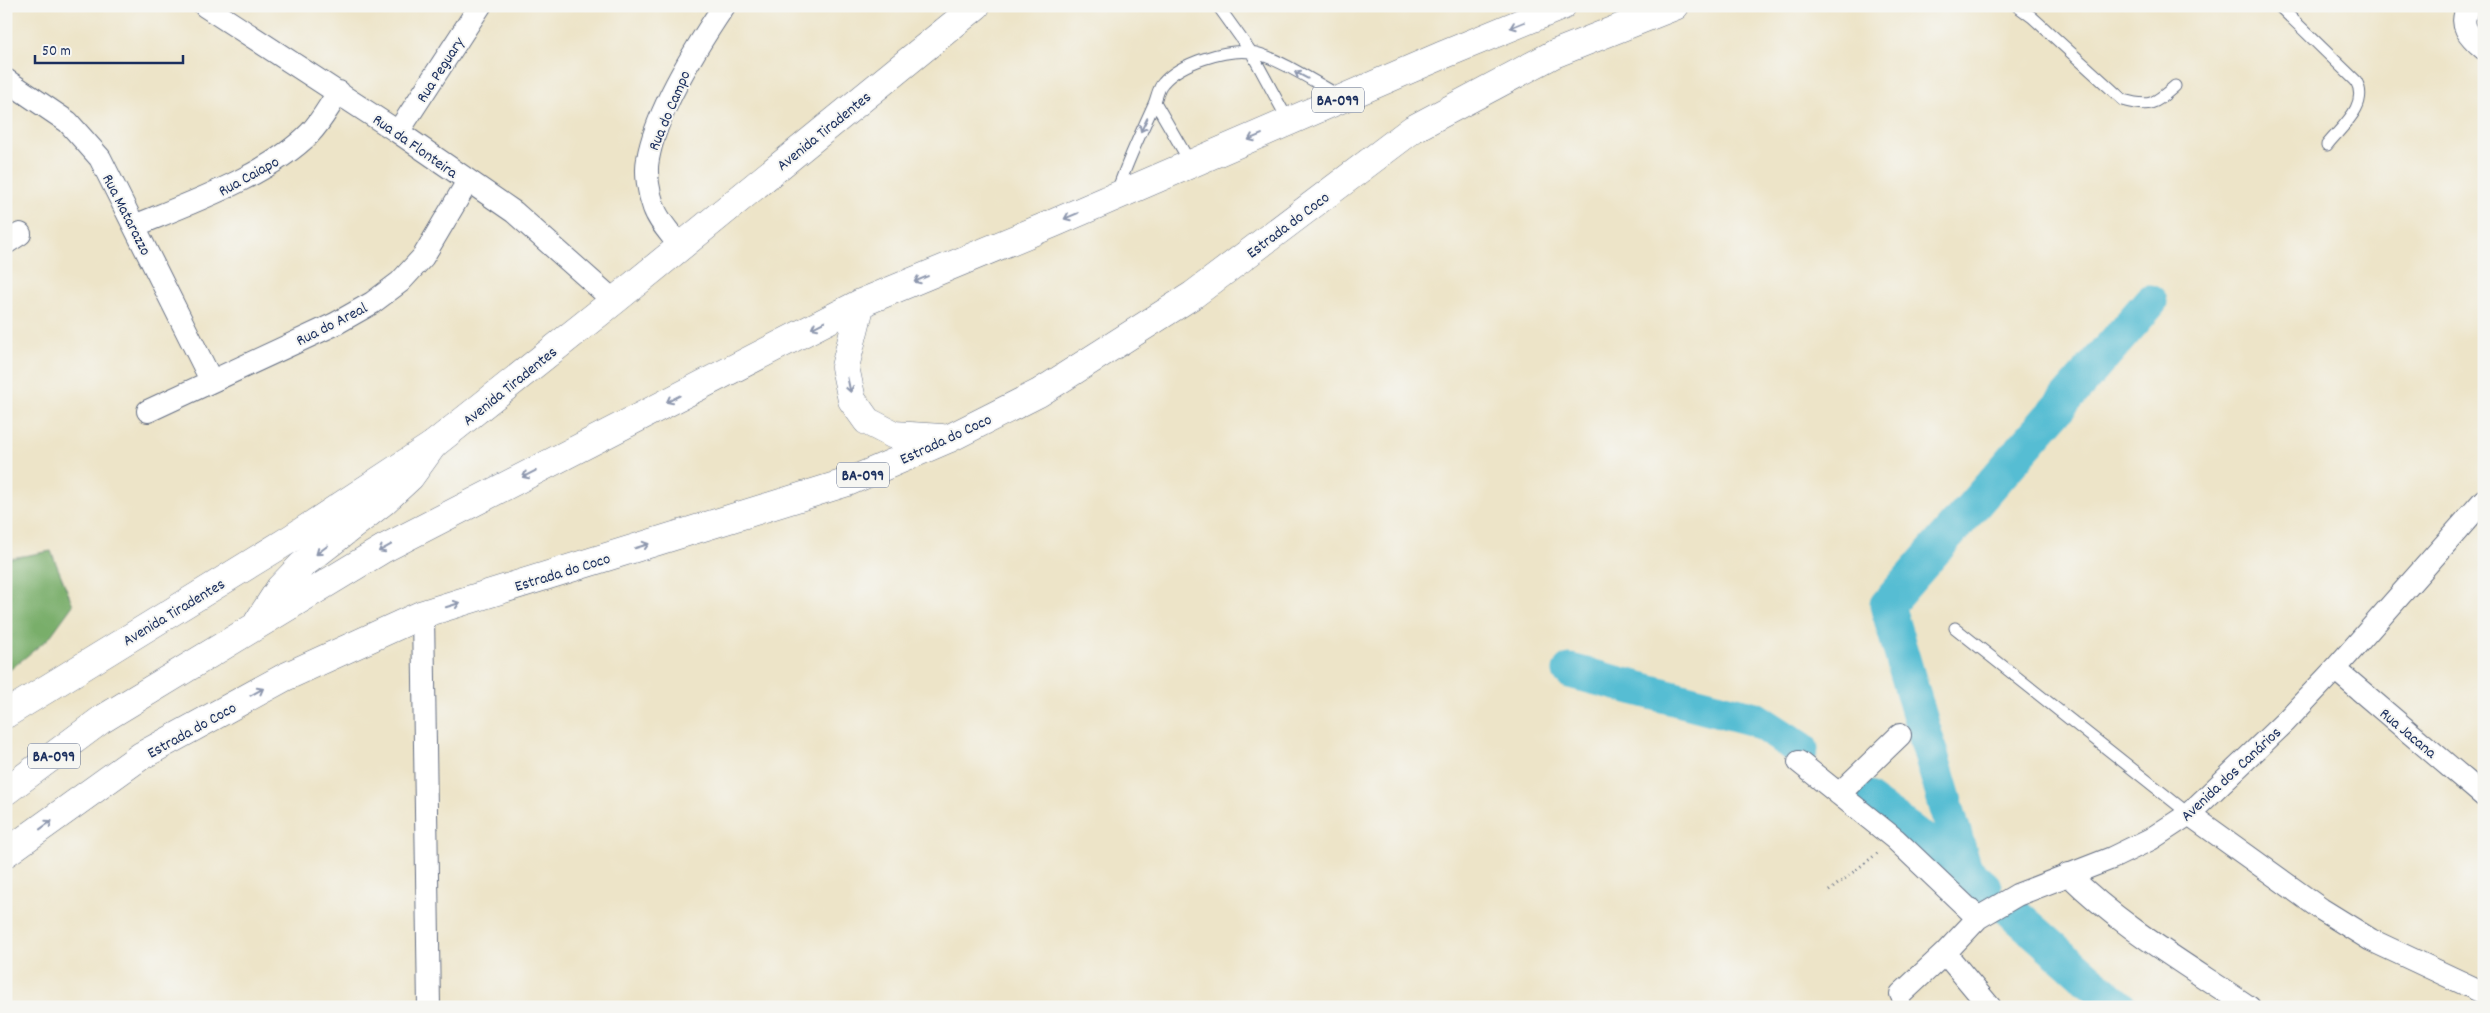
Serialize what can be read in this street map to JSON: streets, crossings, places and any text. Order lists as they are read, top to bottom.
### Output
{
  "streets": {
    "main road": ["BA-099", "Avenida Tiradentes", "Estrada do Coco"],
    "street": [
      "Rua Peguary",
      "Rua do Campo",
      "Rua da Flonteira",
      "Rua Caiapo",
      "Rua Matarazzo",
      "Rua do Areal",
      "Rua Jacana",
      "Avenida dos Canários"
    ]
  },
  "crossings": [
    ["Rua Peguary", "Rua da Flonteira"],
    ["Rua do Campo", "Avenida Tiradentes"],
    ["Avenida Tiradentes", "Rua da Flonteira"],
    ["Rua da Flonteira", "Rua Caiapo"],
    ["Rua da Flonteira", "Rua do Areal"],
    ["Rua Caiapo", "Rua Matarazzo"],
    ["Rua Matarazzo", "Rua do Areal"],
    ["Rua Jacana", "Avenida dos Canários"]
  ],
  "scale_bar": "50 m"
}
